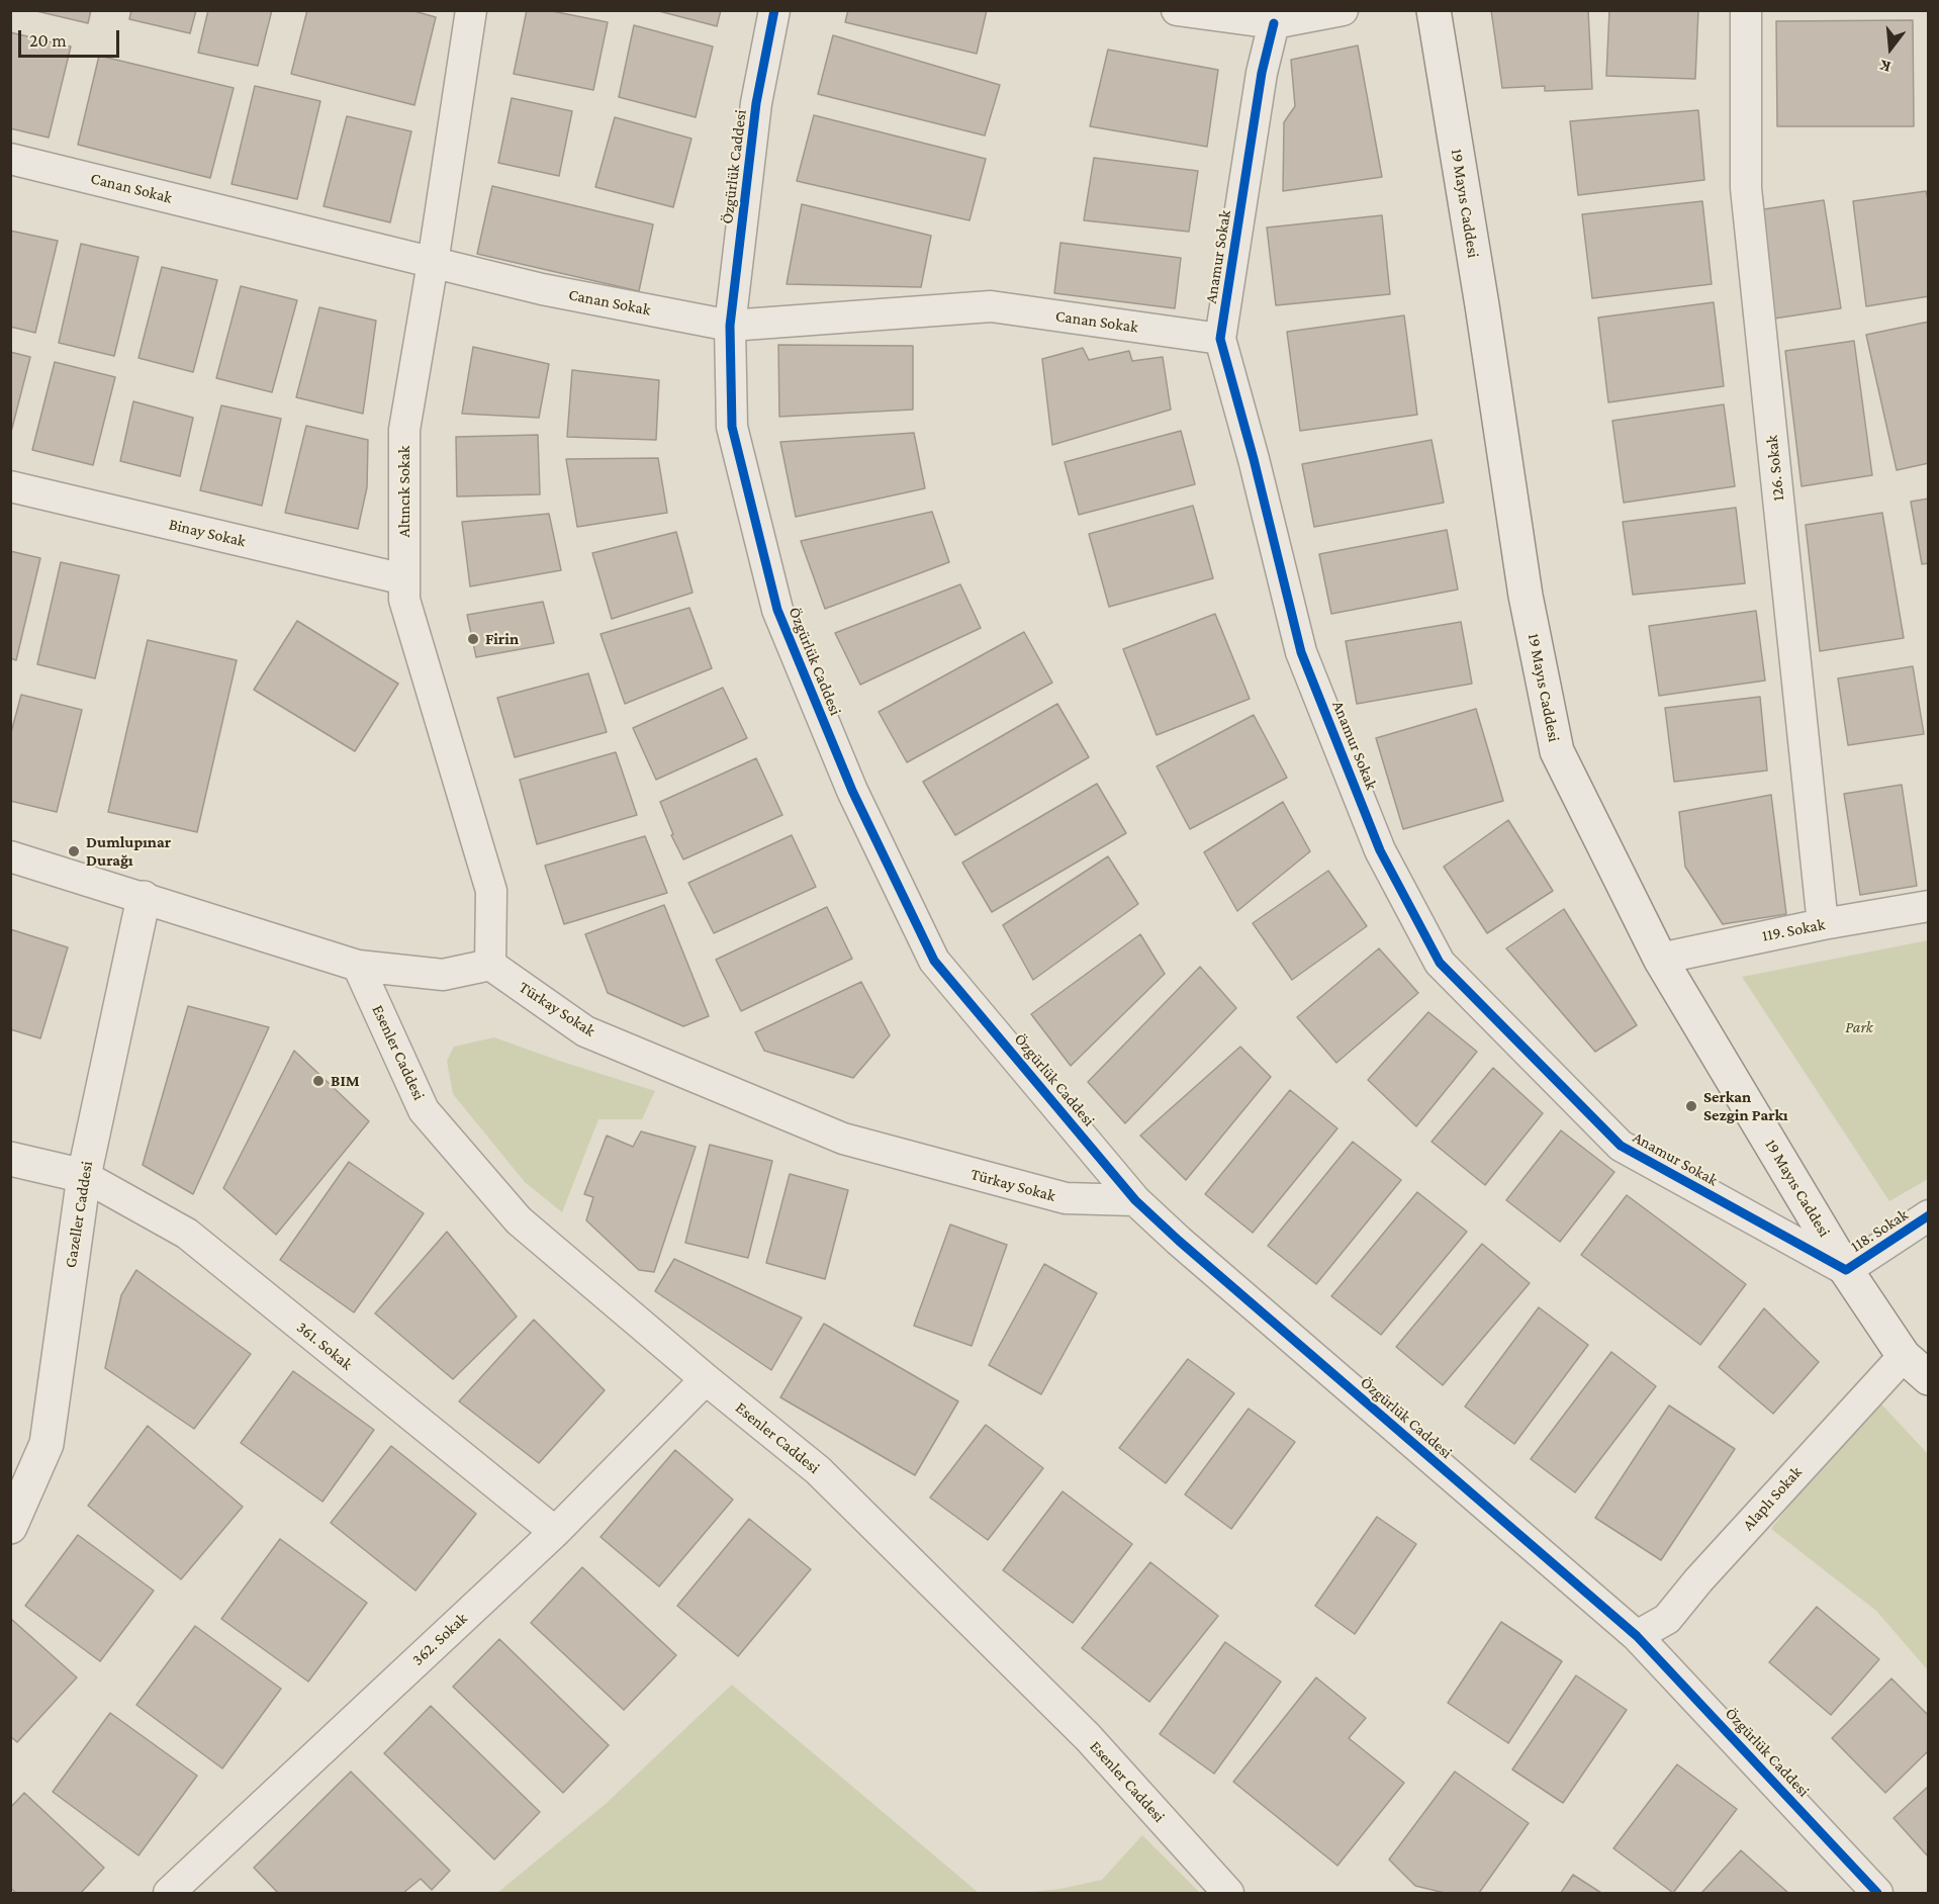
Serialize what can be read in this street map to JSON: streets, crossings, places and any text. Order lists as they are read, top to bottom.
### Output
{
  "streets": {
    "main road": ["19 Mayıs Caddesi", "Gazeller Caddesi"],
    "street": [
      "Özgürlük Caddesi",
      "Canan Sokak",
      "Anamur Sokak",
      "126. Sokak",
      "Altıncık Sokak",
      "Binay Sokak",
      "119. Sokak",
      "Türkay Sokak",
      "Esenler Caddesi",
      "118. Sokak",
      "361. Sokak",
      "Alaplı Sokak",
      "362. Sokak"
    ]
  },
  "crossings": [
    ["Özgürlük Caddesi", "Canan Sokak"],
    ["Özgürlük Caddesi", "Türkay Sokak"],
    ["Özgürlük Caddesi", "Alaplı Sokak"],
    ["Canan Sokak", "Anamur Sokak"],
    ["Canan Sokak", "Altıncık Sokak"],
    ["19 Mayıs Caddesi", "Anamur Sokak"],
    ["19 Mayıs Caddesi", "119. Sokak"],
    ["19 Mayıs Caddesi", "118. Sokak"],
    ["19 Mayıs Caddesi", "Alaplı Sokak"],
    ["Anamur Sokak", "118. Sokak"],
    ["126. Sokak", "119. Sokak"],
    ["Altıncık Sokak", "Binay Sokak"],
    ["Altıncık Sokak", "Türkay Sokak"],
    ["Esenler Caddesi", "362. Sokak"],
    ["Gazeller Caddesi", "361. Sokak"],
    ["361. Sokak", "362. Sokak"]
  ],
  "parks": ["Park"],
  "places": [
    "Firin",
    "Dumlupınar Durağı",
    "BIM",
    "Serkan Sezgin Parkı"
  ],
  "scale_bar": "20 m",
  "north": "bottom"
}
